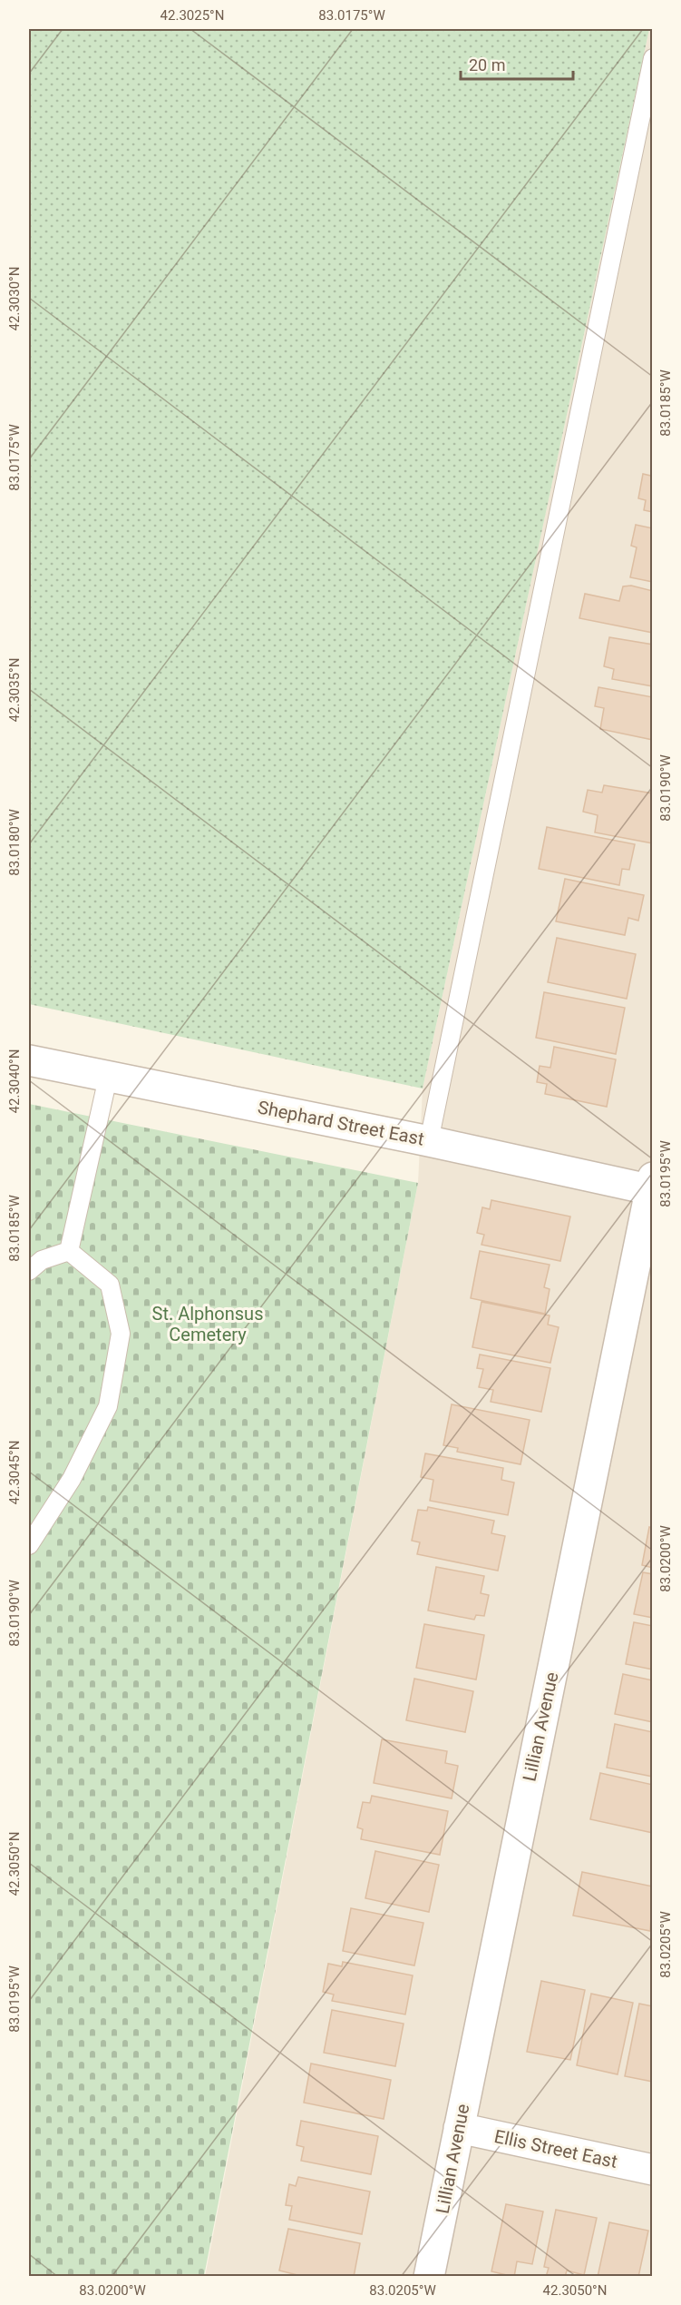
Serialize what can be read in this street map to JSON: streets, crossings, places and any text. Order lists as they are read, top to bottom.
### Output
{
  "streets": {
    "street": ["Shephard Street East", "Lillian Avenue", "Ellis Street East"]
  },
  "crossings": [
    ["Shephard Street East", "Lillian Avenue"],
    ["Lillian Avenue", "Ellis Street East"]
  ],
  "parks": ["St. Alphonsus Cemetery"],
  "scale_bar": "20 m",
  "coordinates": [
    "42.3025°N",
    "83.0175°W",
    "42.3030°N",
    "83.0185°W",
    "42.3035°N",
    "83.0190°W",
    "83.0180°W",
    "42.3040°N",
    "83.0195°W",
    "42.3045°N",
    "83.0200°W",
    "42.3050°N",
    "83.0205°W"
  ]
}
